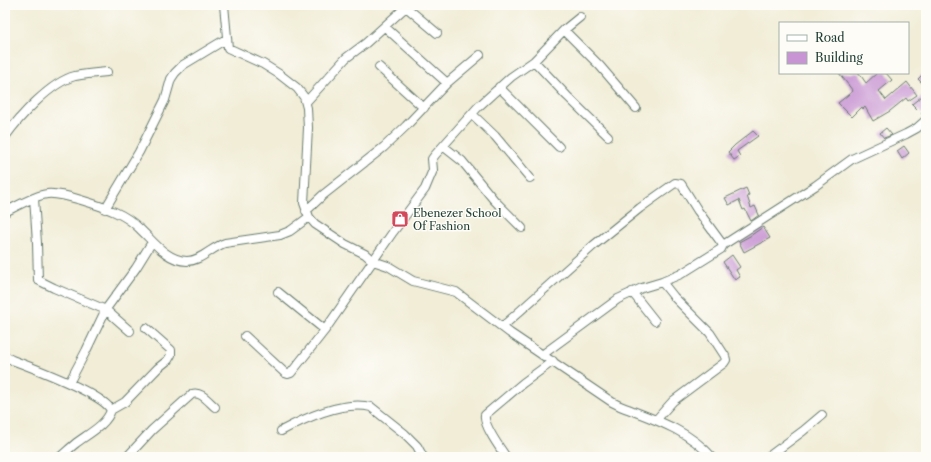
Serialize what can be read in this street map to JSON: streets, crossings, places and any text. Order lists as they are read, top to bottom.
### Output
{
  "places": {
    "shop": ["Ebenezer School Of Fashion"]
  },
  "legend": ["Road", "Building"]
}
